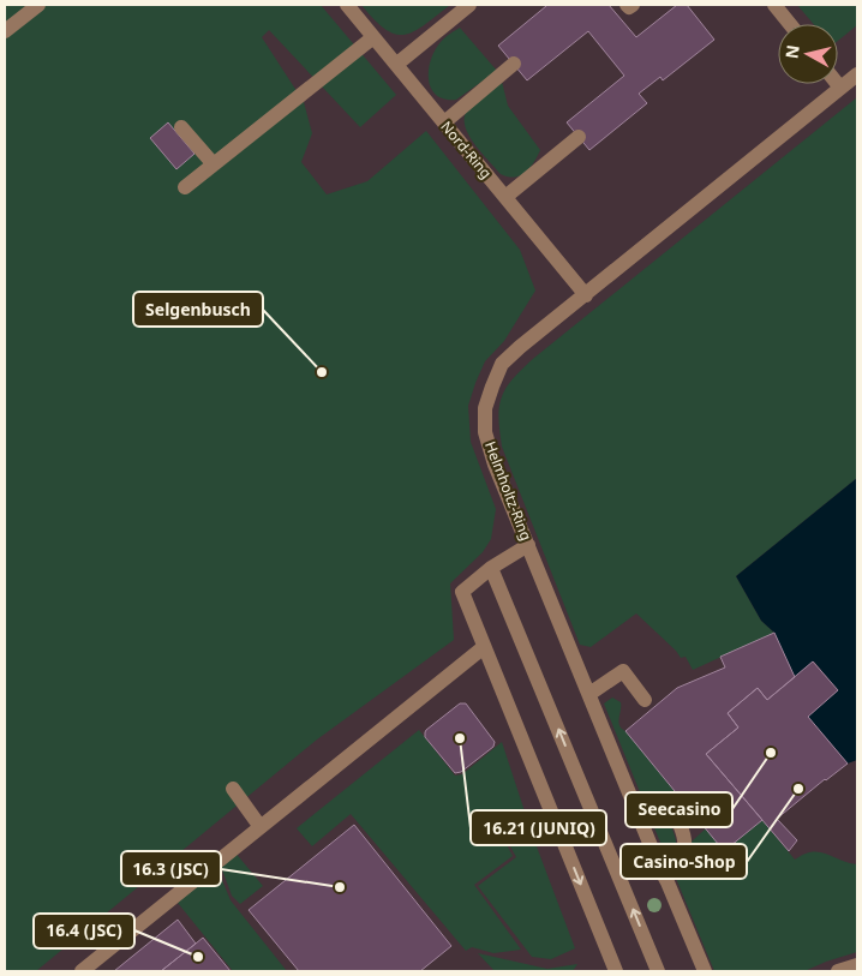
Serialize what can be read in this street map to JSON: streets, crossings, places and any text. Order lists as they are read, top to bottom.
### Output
{
  "streets": {
    "street": ["Nord-Ring", "Helmholtz-Ring"]
  },
  "crossings": [
    ["Nord-Ring", "Helmholtz-Ring"]
  ],
  "places": [
    "Selgenbusch",
    "16.21 (JUNIQ)",
    "Seecasino",
    "Casino-Shop",
    "16.3 (JSC)",
    "16.4 (JSC)"
  ],
  "north": "left"
}
